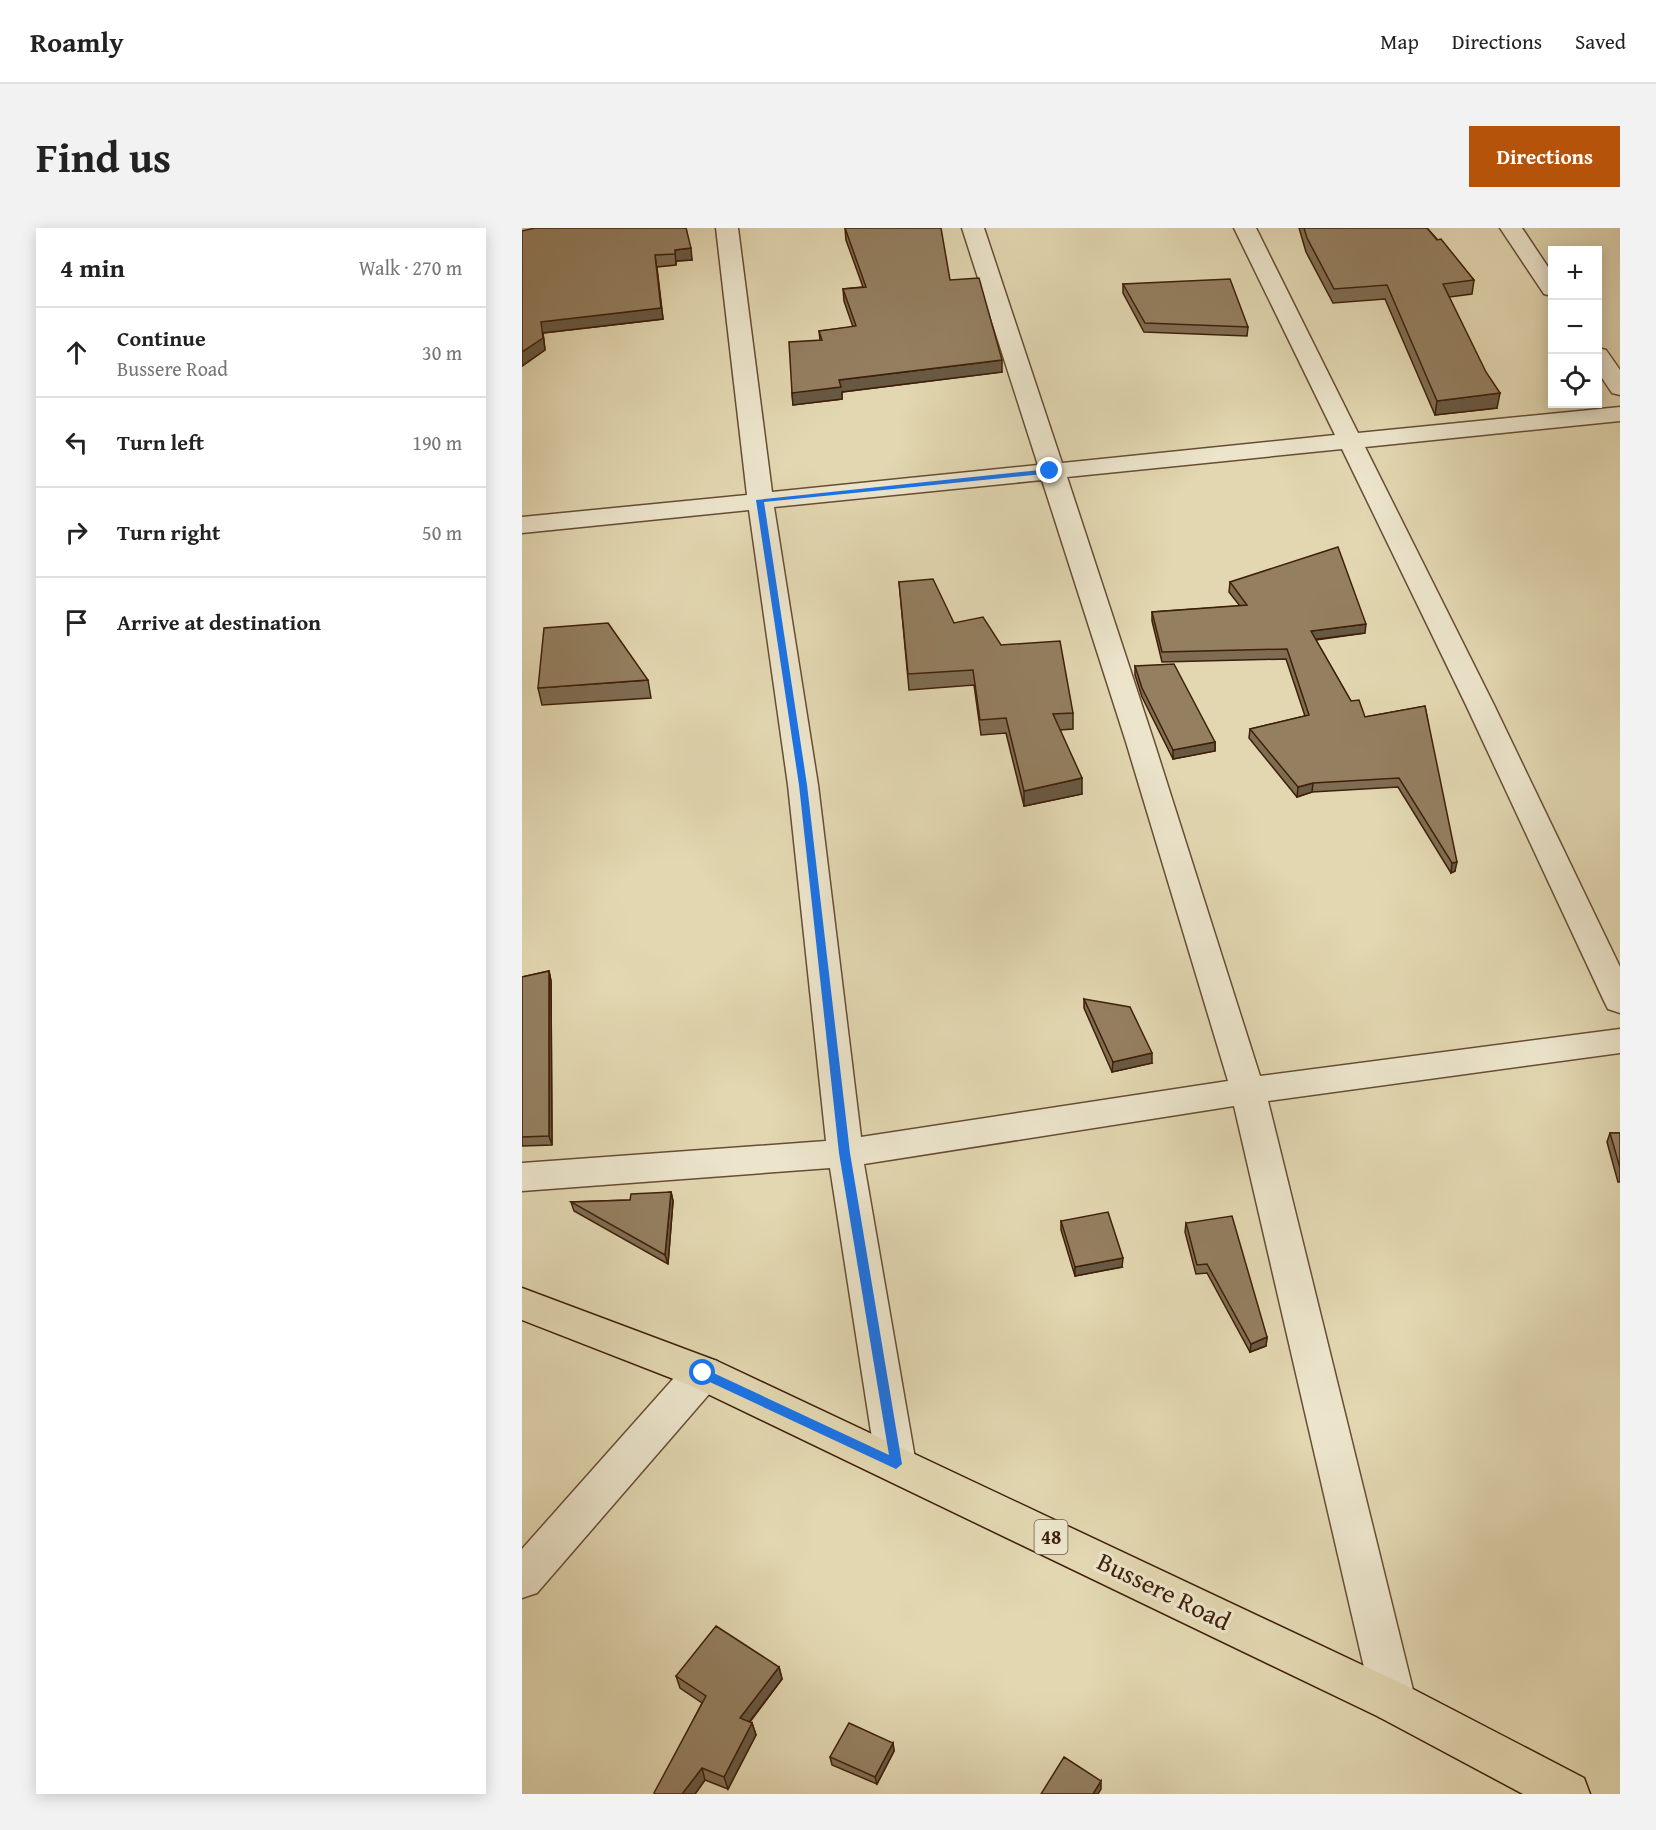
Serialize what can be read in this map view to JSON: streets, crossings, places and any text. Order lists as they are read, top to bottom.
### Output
{
  "streets": {
    "main road": ["48", "Bussere Road"]
  },
  "page": {
    "header": "Roamly",
    "nav": ["Map", "Directions", "Saved"],
    "title": "Find us",
    "buttons": "Directions",
    "heading": ["4 min", "Walk · 270 m"],
    "map_buttons": ["+", "−"],
    "list": [
      ["Continue", "Bussere Road", "30 m"],
      ["Turn left", "190 m"],
      ["Turn right", "50 m"],
      "Arrive at destination"
    ]
  }
}
